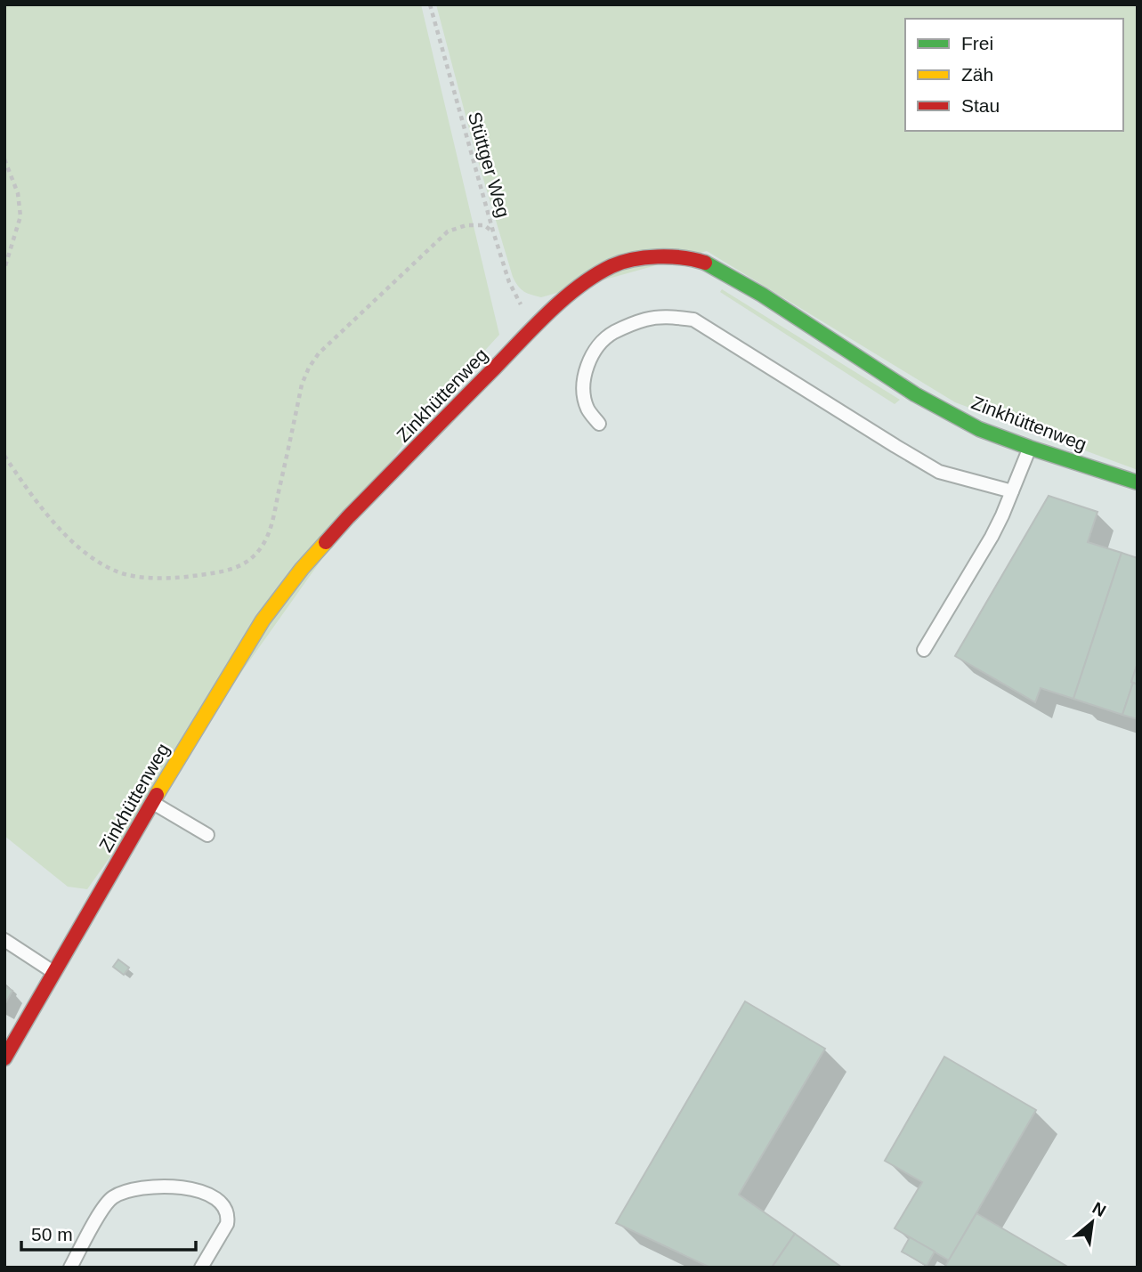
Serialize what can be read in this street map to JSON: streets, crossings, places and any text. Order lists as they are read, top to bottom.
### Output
{
  "streets": {
    "street": ["Zinkhüttenweg"],
    "path": ["Stüttger Weg"]
  },
  "crossings": [
    ["Stüttger Weg", "Zinkhüttenweg"]
  ],
  "legend": ["Frei", "Zäh", "Stau"],
  "scale_bar": "50 m",
  "north": "top right"
}
